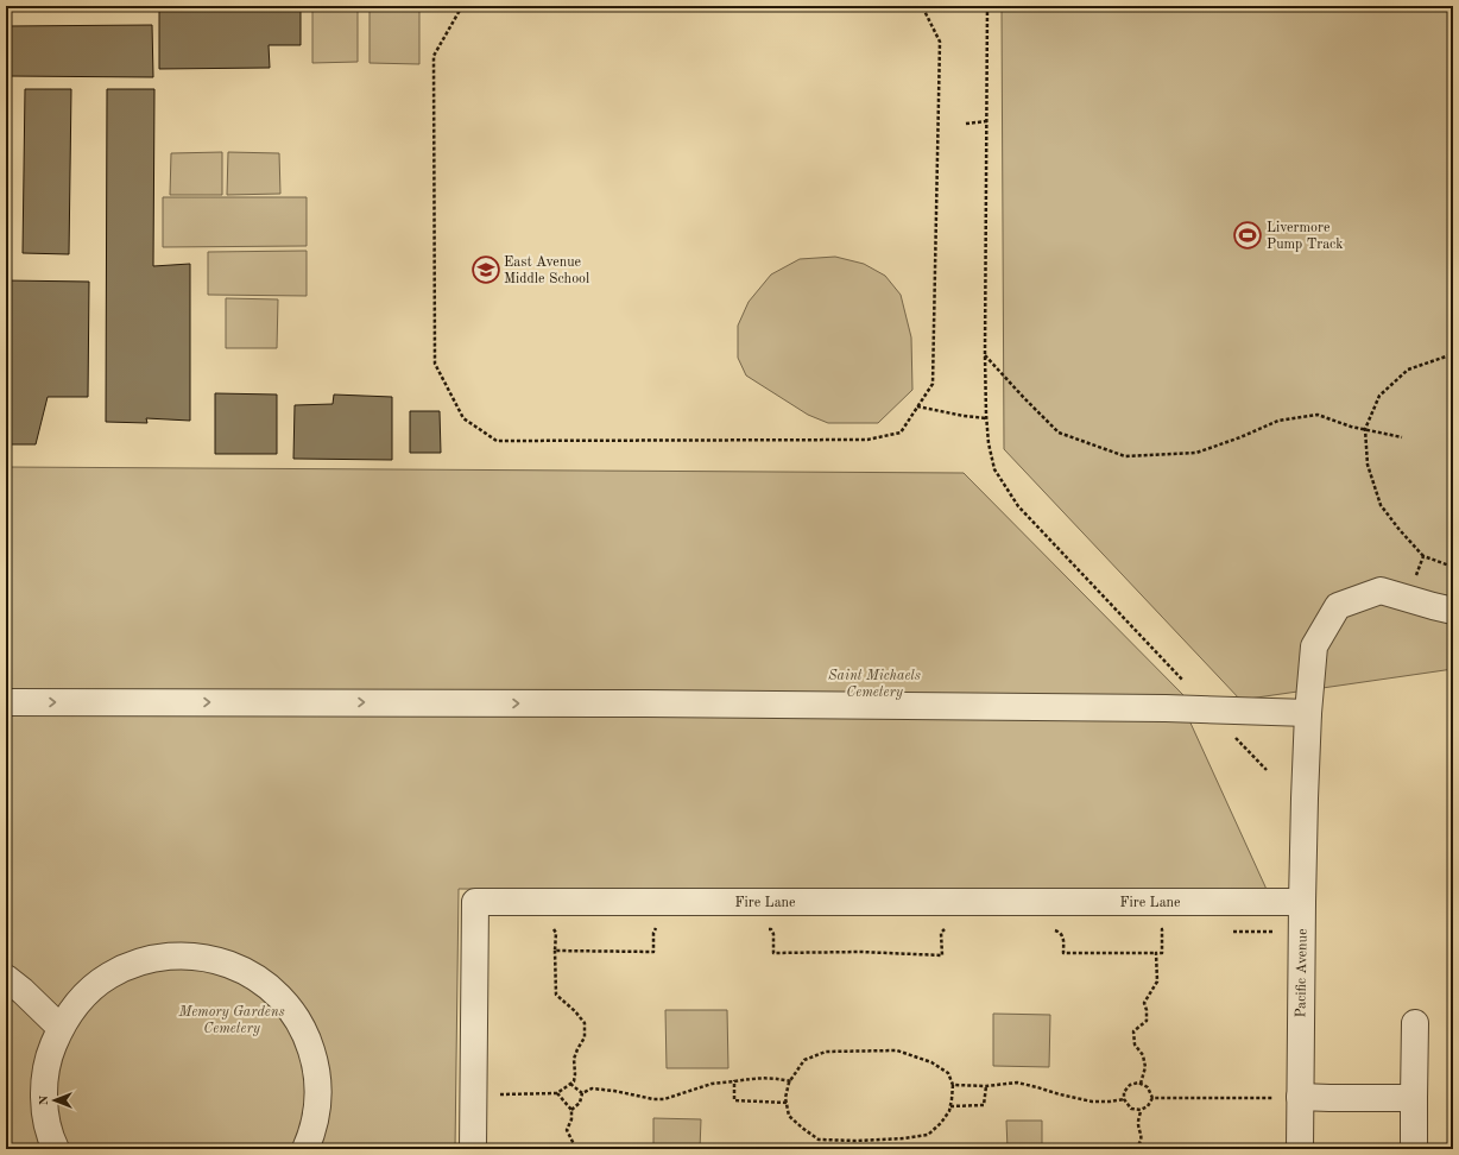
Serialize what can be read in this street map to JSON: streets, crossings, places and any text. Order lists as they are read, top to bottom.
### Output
{
  "streets": {
    "street": ["Fire Lane", "Pacific Avenue"]
  },
  "crossings": [
    ["Fire Lane", "Pacific Avenue"]
  ],
  "parks": ["Saint Michaels Cemetery", "Memory Gardens Cemetery"],
  "places": {
    "sports": ["Livermore Pump Track"],
    "school or university": ["East Avenue Middle School"]
  },
  "north": "left"
}
